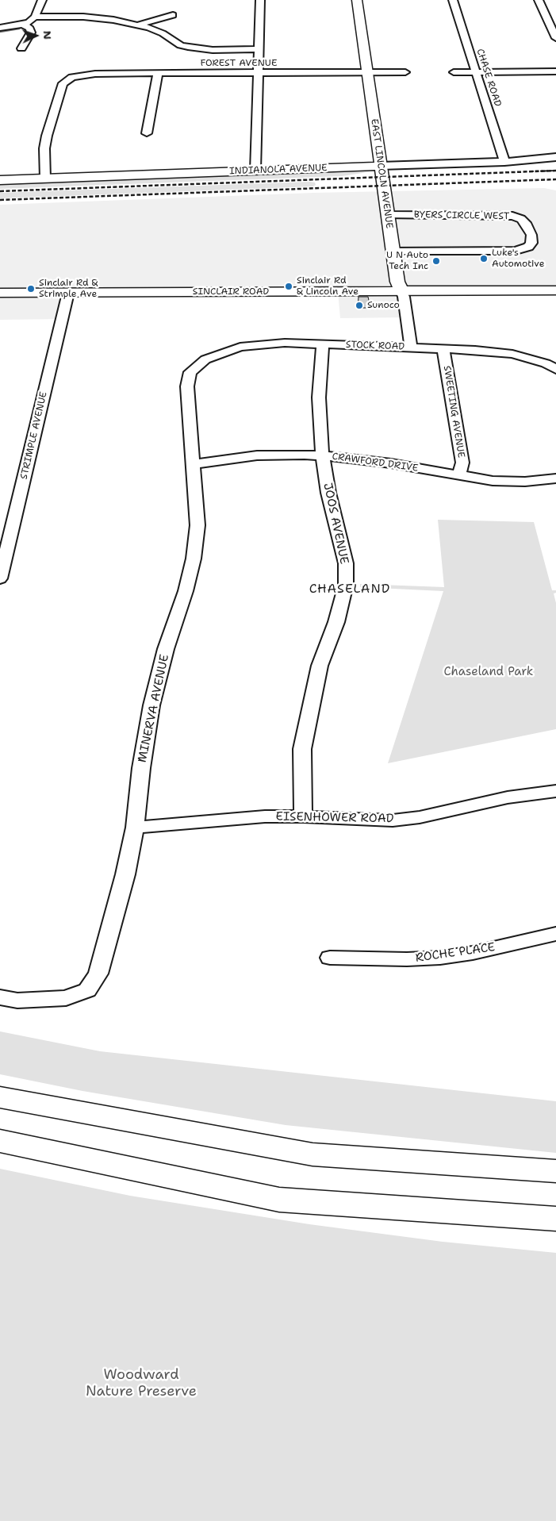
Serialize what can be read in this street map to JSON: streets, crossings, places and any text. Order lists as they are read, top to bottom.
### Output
{
  "streets": {
    "main road": ["INDIANOLA AVENUE", "EAST LINCOLN AVENUE", "SINCLAIR ROAD"],
    "street": [
      "FOREST AVENUE",
      "CHASE ROAD",
      "BYERS CIRCLE WEST",
      "STOCK ROAD",
      "SWEETING AVENUE",
      "STRIMPLE AVENUE",
      "CRAWFORD DRIVE",
      "JOOS AVENUE",
      "MINERVA AVENUE",
      "EISENHOWER ROAD",
      "ROCHE PLACE"
    ]
  },
  "crossings": [
    ["FOREST AVENUE", "INDIANOLA AVENUE"],
    ["FOREST AVENUE", "EAST LINCOLN AVENUE"],
    ["CHASE ROAD", "INDIANOLA AVENUE"],
    ["INDIANOLA AVENUE", "EAST LINCOLN AVENUE"],
    ["EAST LINCOLN AVENUE", "BYERS CIRCLE WEST"],
    ["EAST LINCOLN AVENUE", "SINCLAIR ROAD"],
    ["EAST LINCOLN AVENUE", "STOCK ROAD"],
    ["SINCLAIR ROAD", "STRIMPLE AVENUE"],
    ["STOCK ROAD", "SWEETING AVENUE"],
    ["STOCK ROAD", "JOOS AVENUE"],
    ["STOCK ROAD", "MINERVA AVENUE"],
    ["SWEETING AVENUE", "CRAWFORD DRIVE"],
    ["CRAWFORD DRIVE", "JOOS AVENUE"],
    ["CRAWFORD DRIVE", "MINERVA AVENUE"],
    ["JOOS AVENUE", "EISENHOWER ROAD"],
    ["MINERVA AVENUE", "EISENHOWER ROAD"]
  ],
  "districts": ["CHASELAND"],
  "parks": ["Chaseland Park", "Woodward Nature Preserve"],
  "places": [
    "Luke's Automotive",
    "U N Auto Tech Inc",
    "Sinclair Rd & Lincoln Ave",
    "Sinclair Rd & Strimple Ave",
    "Sunoco"
  ],
  "north": "right"
}
